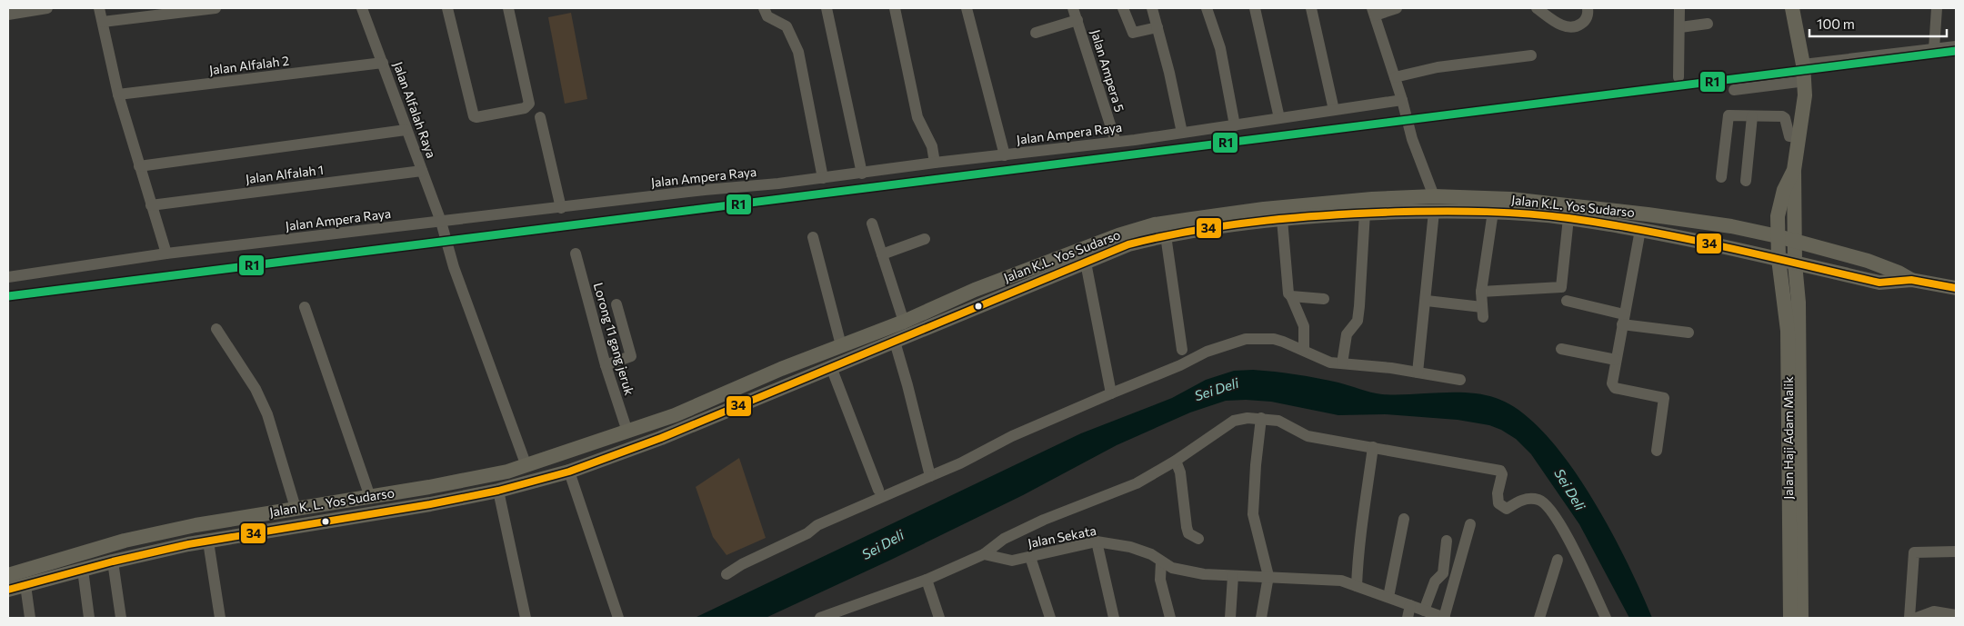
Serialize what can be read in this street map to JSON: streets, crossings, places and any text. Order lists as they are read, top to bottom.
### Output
{
  "streets": {
    "main road": ["Jalan K.L. Yos Sudarso", "Jalan Haji Adam Malik", "Jalan K. L. Yos Sudarso"],
    "street": [
      "Jalan Alfalah 2",
      "Jalan Ampera 5",
      "Jalan Alfalah Raya",
      "Jalan Ampera Raya",
      "Jalan Alfalah 1",
      "Lorong 11 gang jeruk",
      "Jalan Sekata"
    ]
  },
  "crossings": [
    ["Jalan Alfalah 2", "Jalan Alfalah Raya"],
    ["Jalan Ampera 5", "Jalan Ampera Raya"],
    ["Jalan Alfalah Raya", "Jalan Ampera Raya"],
    ["Jalan Alfalah Raya", "Jalan Alfalah 1"],
    ["Jalan Alfalah Raya", "Jalan K. L. Yos Sudarso"],
    ["Jalan K.L. Yos Sudarso", "Lorong 11 gang jeruk"],
    ["Jalan K.L. Yos Sudarso", "Jalan Haji Adam Malik"],
    ["Jalan K.L. Yos Sudarso", "Jalan K. L. Yos Sudarso"],
    ["Lorong 11 gang jeruk", "Jalan K. L. Yos Sudarso"]
  ],
  "water": ["Sei Deli"],
  "lines": ["transit line R1", "transit line 34"],
  "scale_bar": "100 m"
}
